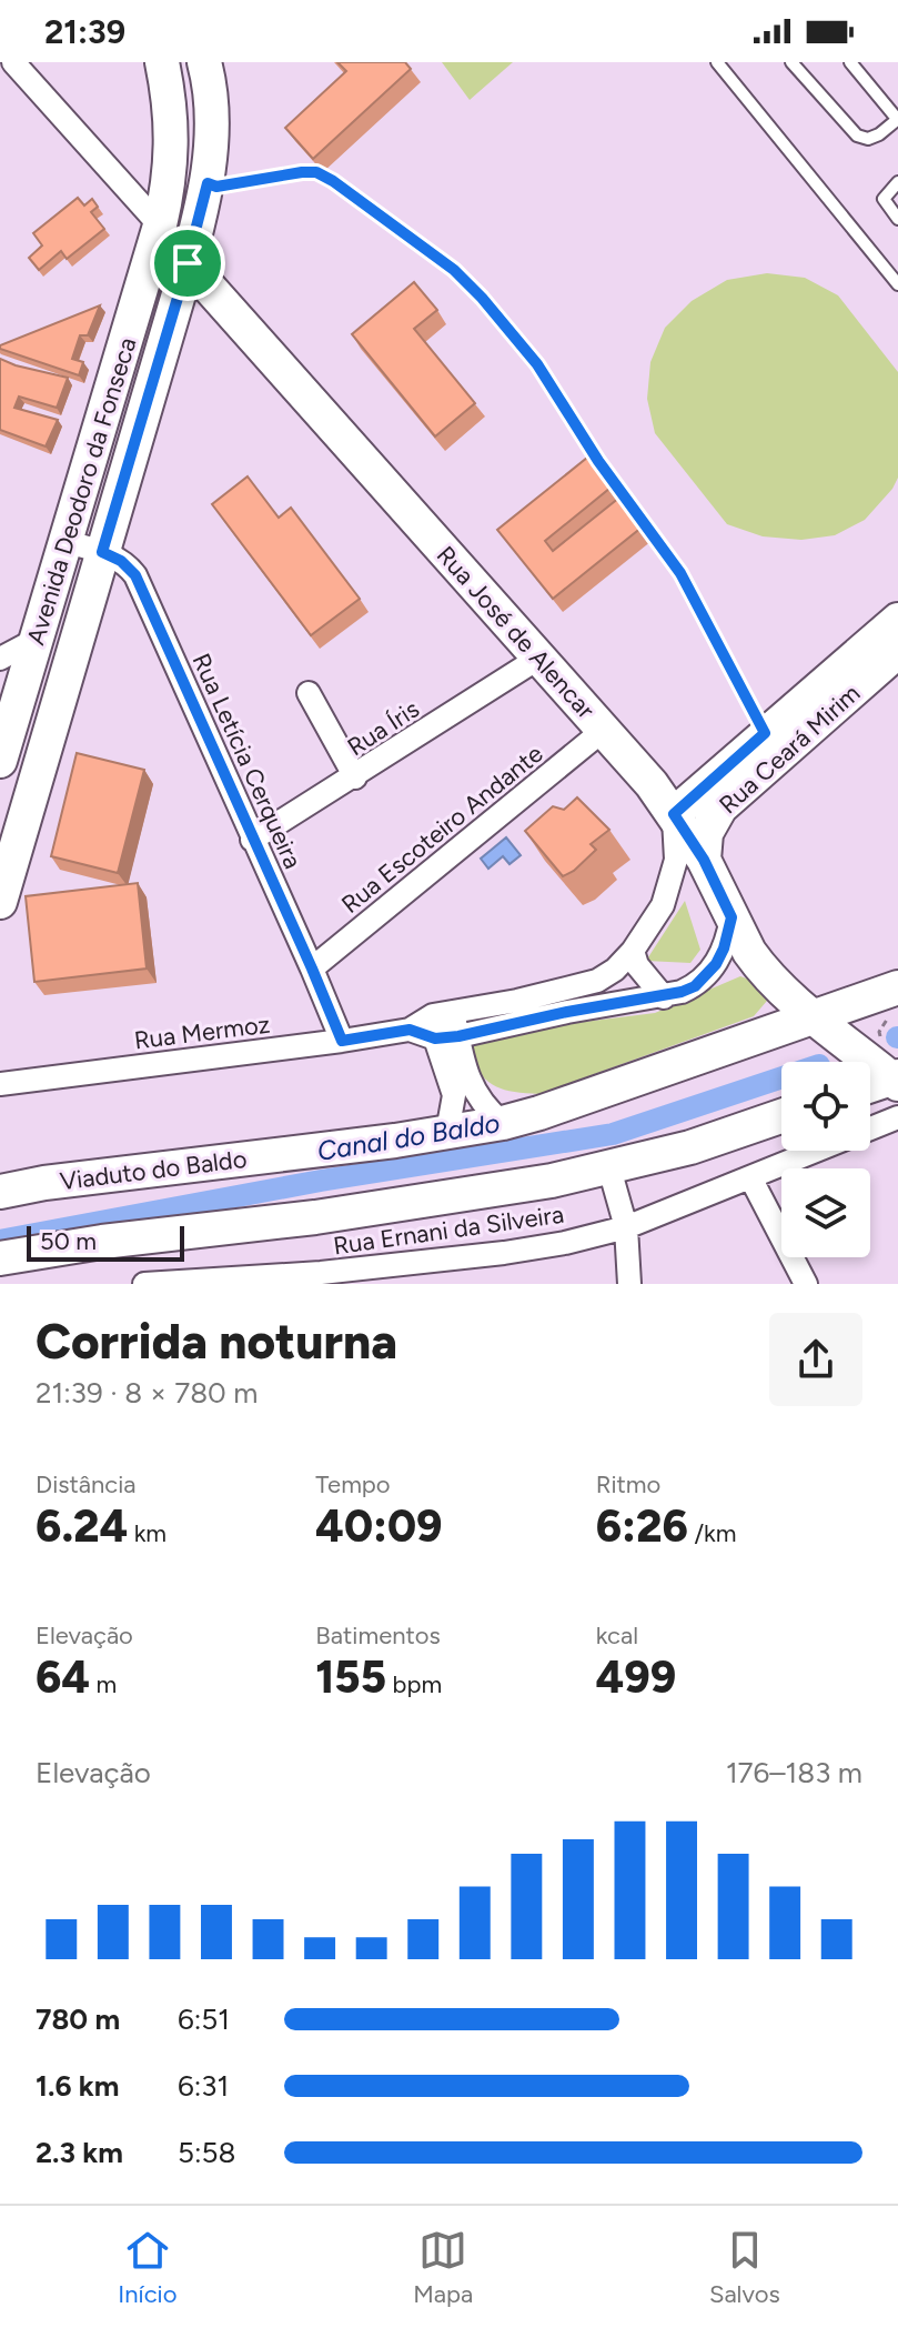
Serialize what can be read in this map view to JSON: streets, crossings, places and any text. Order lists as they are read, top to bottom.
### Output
{
  "streets": {
    "main road": [
      "Avenida Deodoro da Fonseca",
      "Rua José de Alencar",
      "Rua Ceará Mirim",
      "Viaduto do Baldo"
    ],
    "street": [
      "Rua Íris",
      "Rua Letícia Cerqueira",
      "Rua Escoteiro Andante",
      "Rua Mermoz",
      "Rua Ernani da Silveira"
    ]
  },
  "crossings": [
    ["Avenida Deodoro da Fonseca", "Rua José de Alencar"],
    ["Avenida Deodoro da Fonseca", "Rua Letícia Cerqueira"],
    ["Rua José de Alencar", "Rua Íris"],
    ["Rua José de Alencar", "Rua Ceará Mirim"],
    ["Rua José de Alencar", "Rua Escoteiro Andante"],
    ["Rua José de Alencar", "Viaduto do Baldo"],
    ["Rua Íris", "Rua Letícia Cerqueira"],
    ["Rua Letícia Cerqueira", "Rua Escoteiro Andante"],
    ["Rua Letícia Cerqueira", "Rua Mermoz"]
  ],
  "water": ["Canal do Baldo"],
  "scale_bar": "50 m",
  "page": {
    "status": "21:39",
    "scale": "50 m",
    "heading": ["Corrida noturna", "21:39 · 8 × 780 m"],
    "stats": [
      ["Distância", "6.24 km"],
      ["Tempo", "40:09"],
      ["Ritmo", "6:26 /km"],
      ["Elevação", "64 m"],
      ["Batimentos", "155 bpm"],
      ["kcal", "499"]
    ],
    "chart": ["Elevação", "176–183 m"],
    "list": [
      {
        "name": "780 m",
        "note": "6:51"
      },
      {
        "name": "1.6 km",
        "note": "6:31"
      },
      {
        "name": "2.3 km",
        "note": "5:58"
      }
    ],
    "tabs": ["Início", "Mapa", "Salvos"]
  }
}
